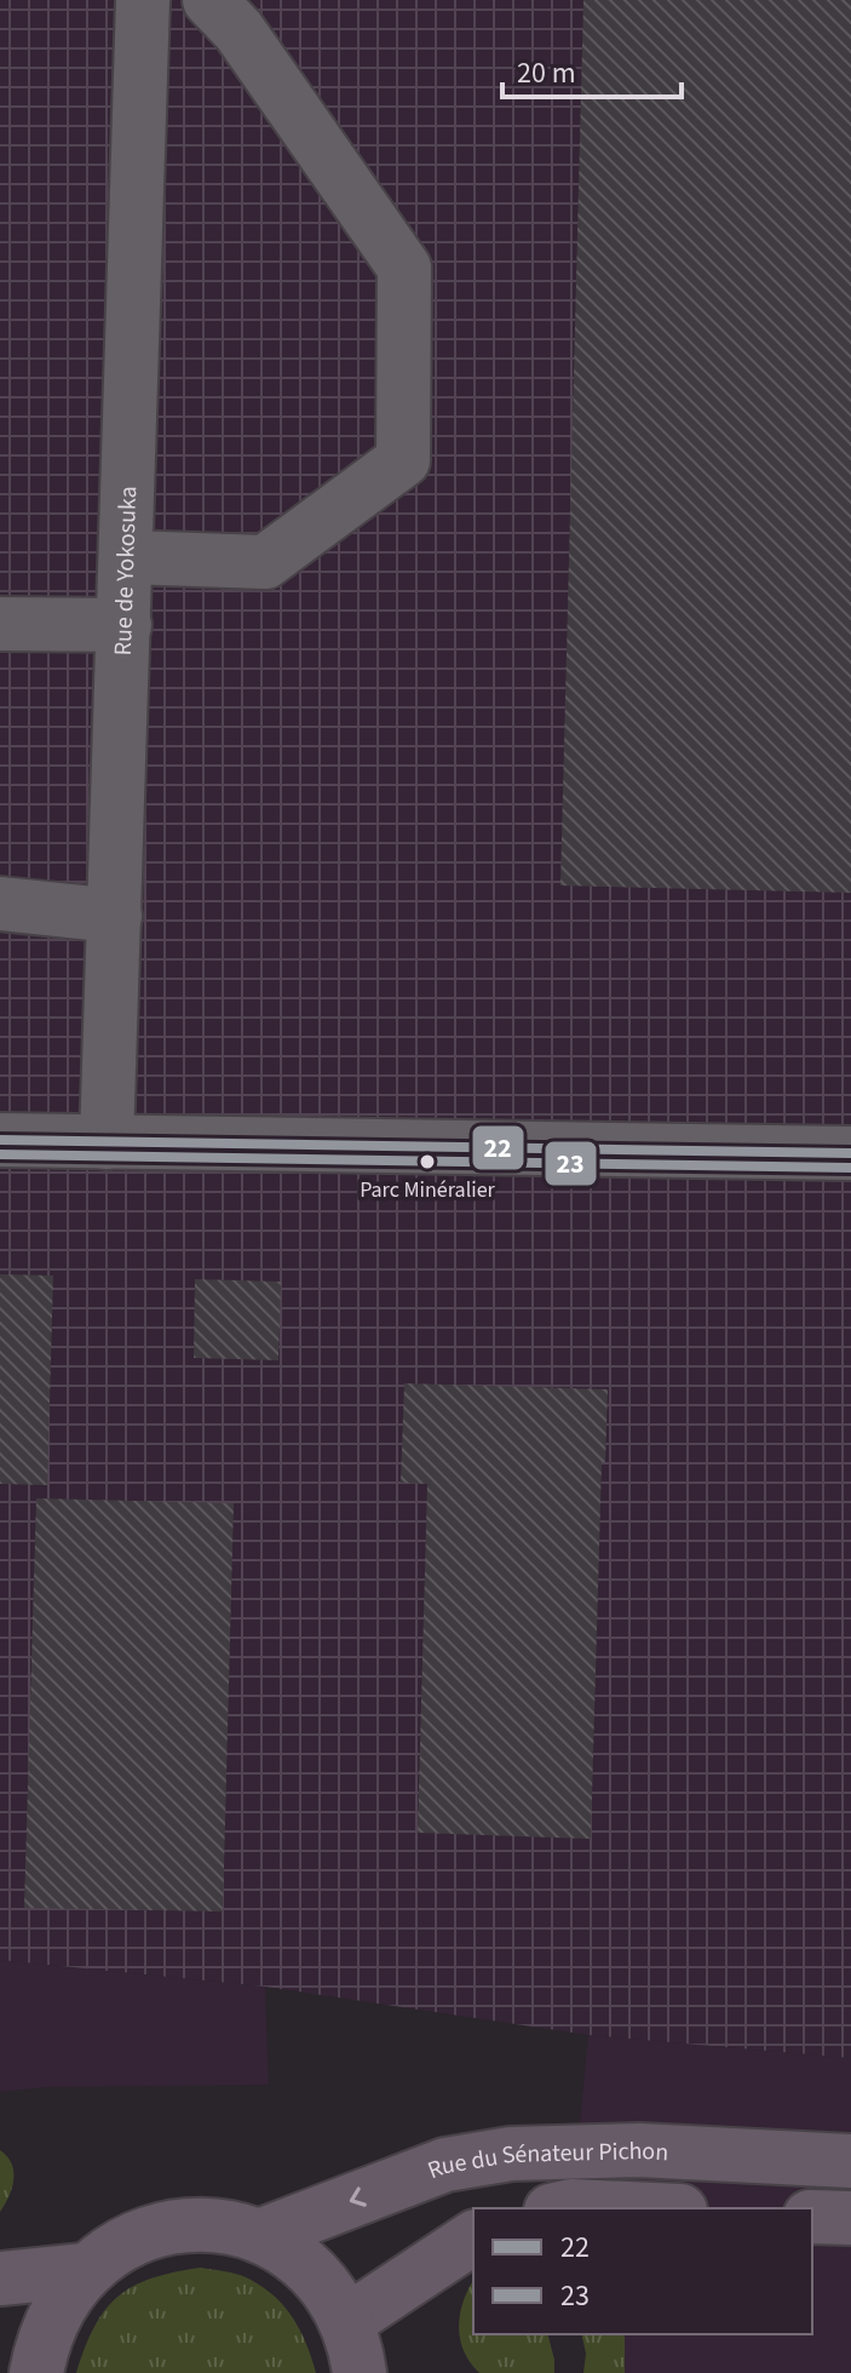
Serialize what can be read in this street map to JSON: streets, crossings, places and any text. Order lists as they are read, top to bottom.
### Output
{
  "streets": {
    "main road": ["Rue du Sénateur Pichon"],
    "street": ["Rue de Yokosuka"]
  },
  "one_way": ["Rue du Sénateur Pichon"],
  "places": ["Parc Minéralier"],
  "lines": ["transit line 22", "transit line 23"],
  "legend": ["22", "23"],
  "scale_bar": "20 m"
}
